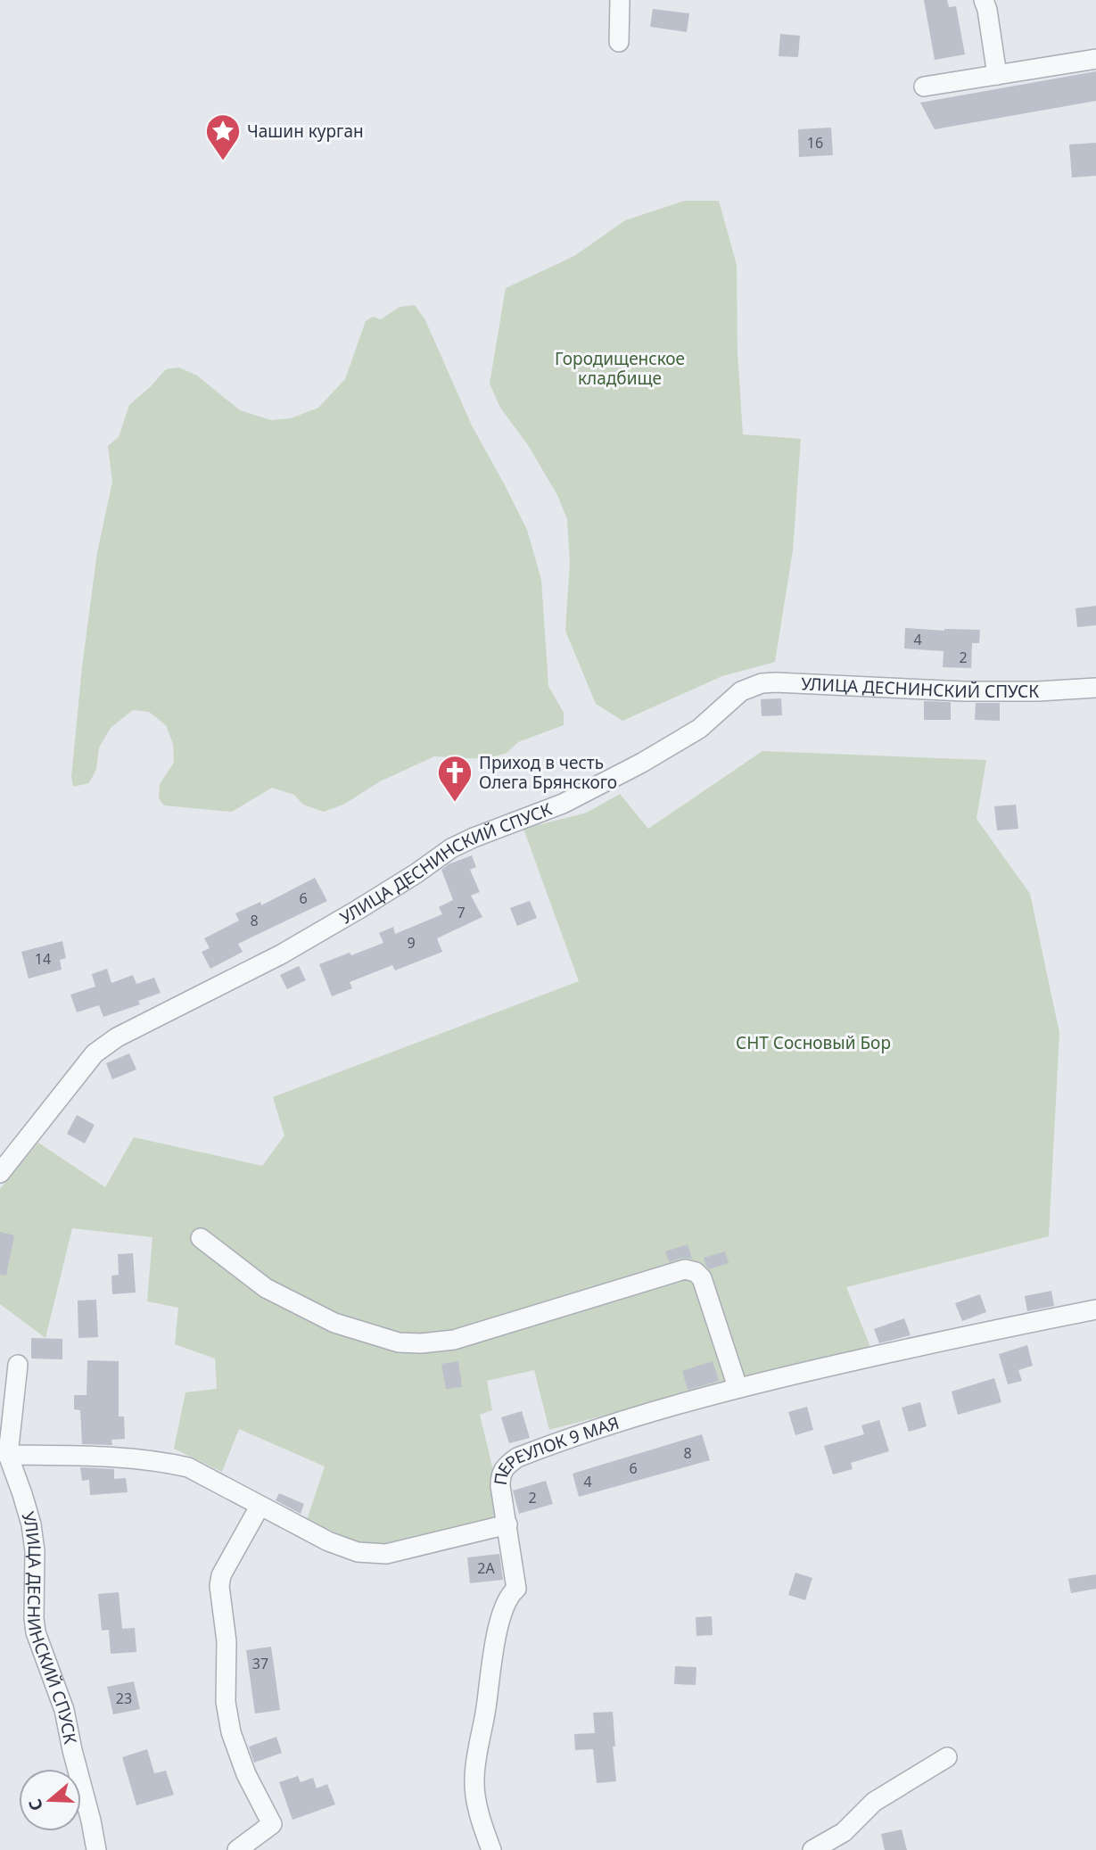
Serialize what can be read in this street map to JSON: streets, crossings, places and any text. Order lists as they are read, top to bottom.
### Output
{
  "streets": {
    "street": ["УЛИЦА ДЕСНИНСКИЙ СПУСК", "ПЕРЕУЛОК 9 МАЯ"]
  },
  "crossings": [
    ["УЛИЦА ДЕСНИНСКИЙ СПУСК", "ПЕРЕУЛОК 9 МАЯ"]
  ],
  "parks": ["Городищенское кладбище", "СНТ Сосновый Бор"],
  "places": {
    "place": ["Чашин курган"],
    "church": ["Приход в честь Олега Брянского"]
  },
  "house_numbers": [
    "16",
    "4",
    "2",
    "6",
    "7",
    "8",
    "9",
    "14",
    "8",
    "6",
    "4",
    "2",
    "2А",
    "37",
    "23"
  ],
  "north": "left"
}
